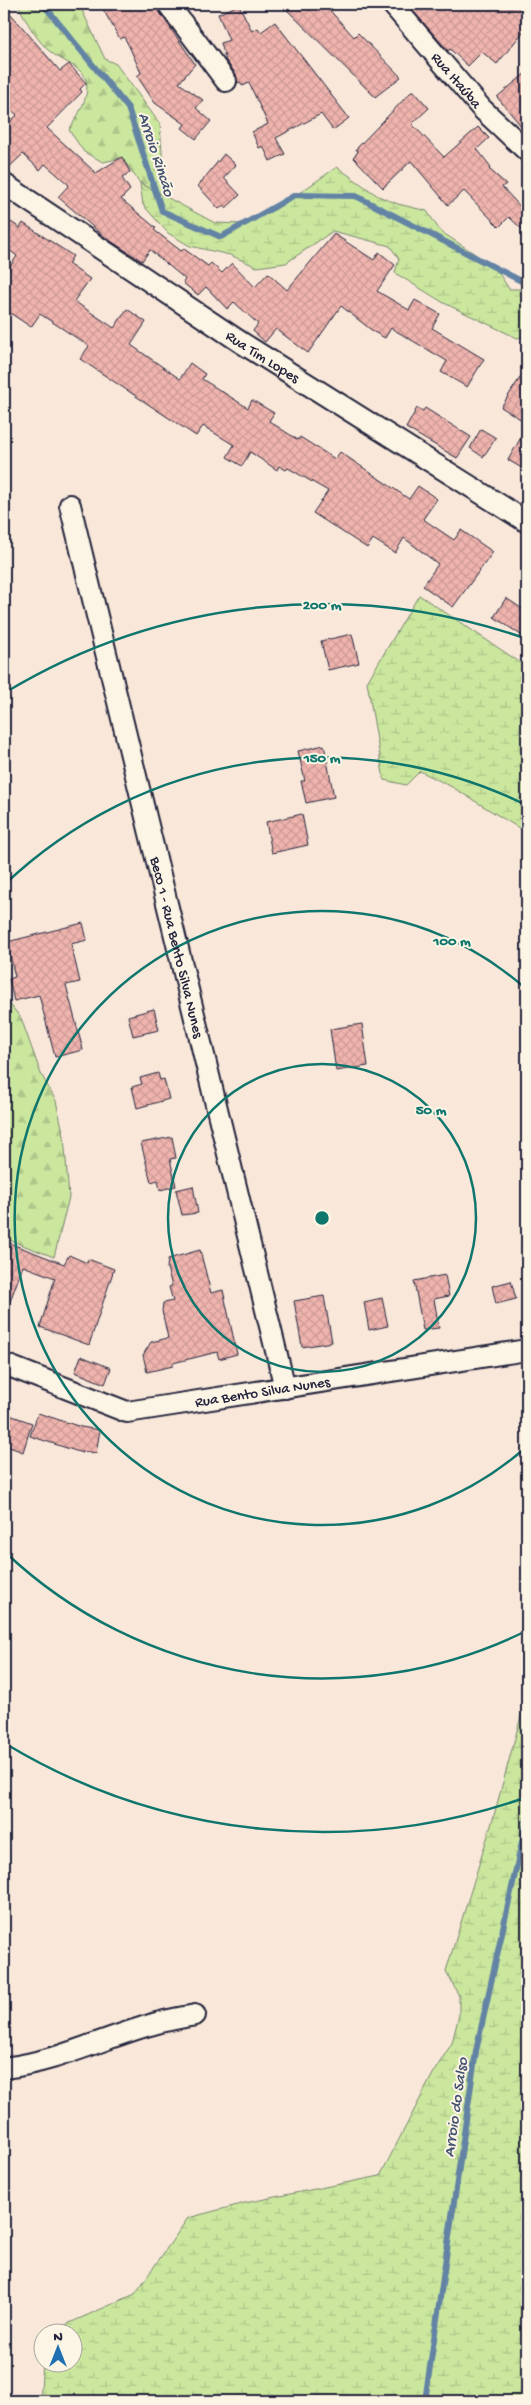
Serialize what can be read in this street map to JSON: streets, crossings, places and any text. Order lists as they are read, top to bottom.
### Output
{
  "streets": {
    "street": [
      "Rua Itaúba",
      "Rua Tim Lopes",
      "Beco 1 - Rua Bento Silva Nunes",
      "Rua Bento Silva Nunes"
    ]
  },
  "crossings": [
    ["Beco 1 - Rua Bento Silva Nunes", "Rua Bento Silva Nunes"]
  ],
  "water": ["Arroio Rincão", "Arroio do Salso"],
  "north": "top",
  "rings": [
    "200 m",
    "150 m",
    "100 m",
    "50 m"
  ]
}
